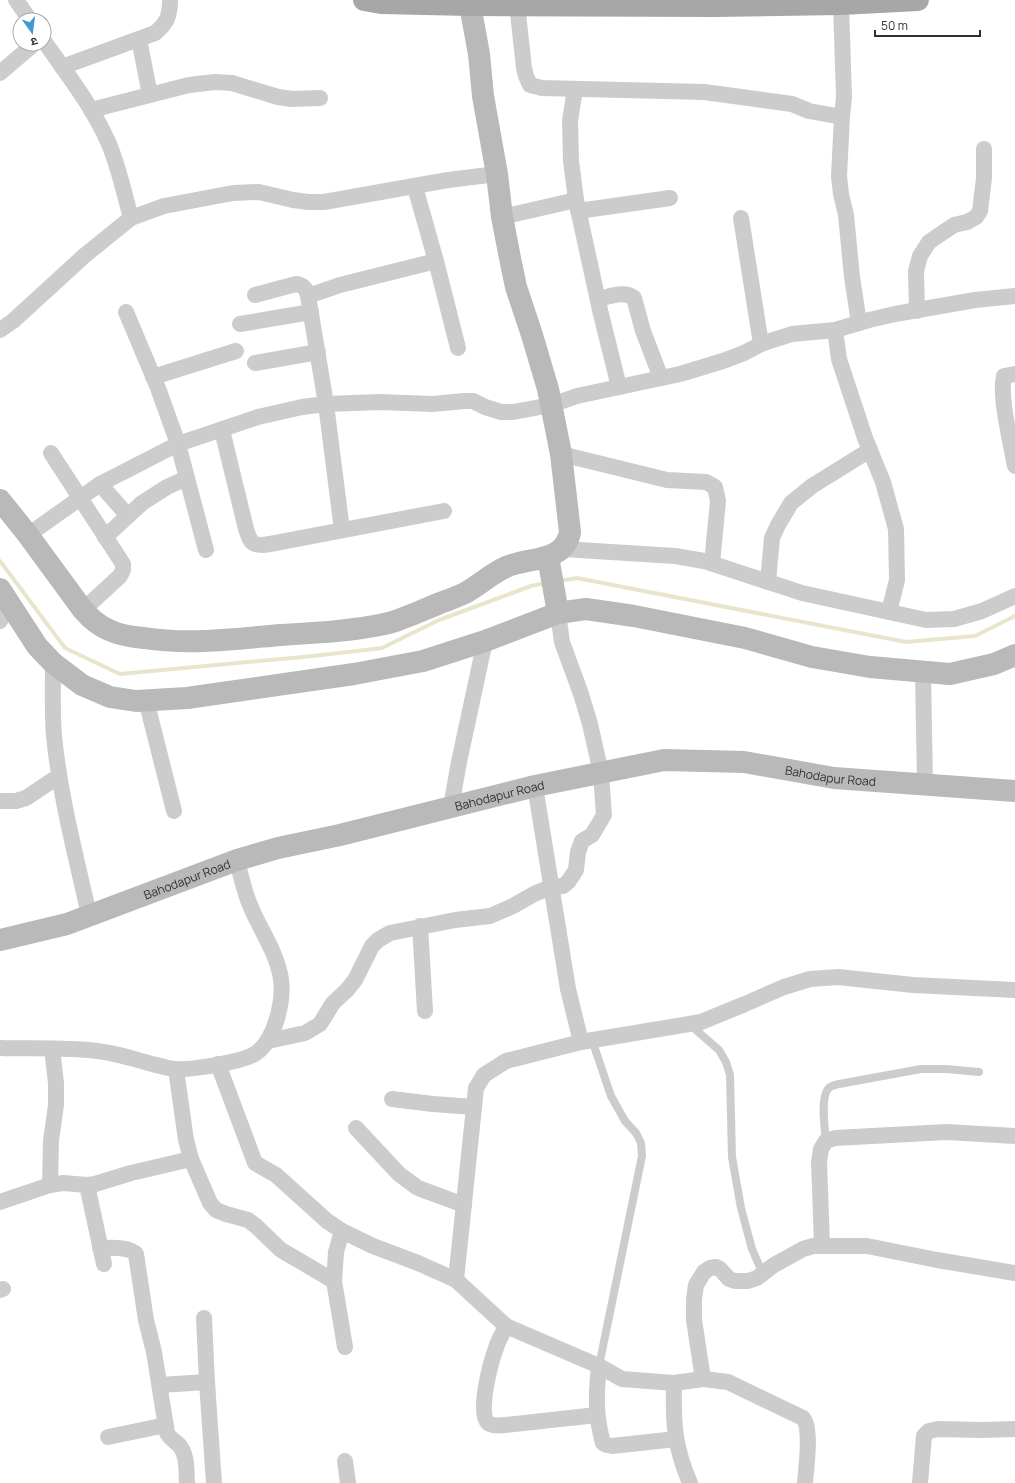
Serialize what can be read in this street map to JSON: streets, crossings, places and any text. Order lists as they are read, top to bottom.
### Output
{
  "streets": {
    "street": ["Bahodapur Road"]
  },
  "scale_bar": "50 m",
  "north": "bottom"
}
